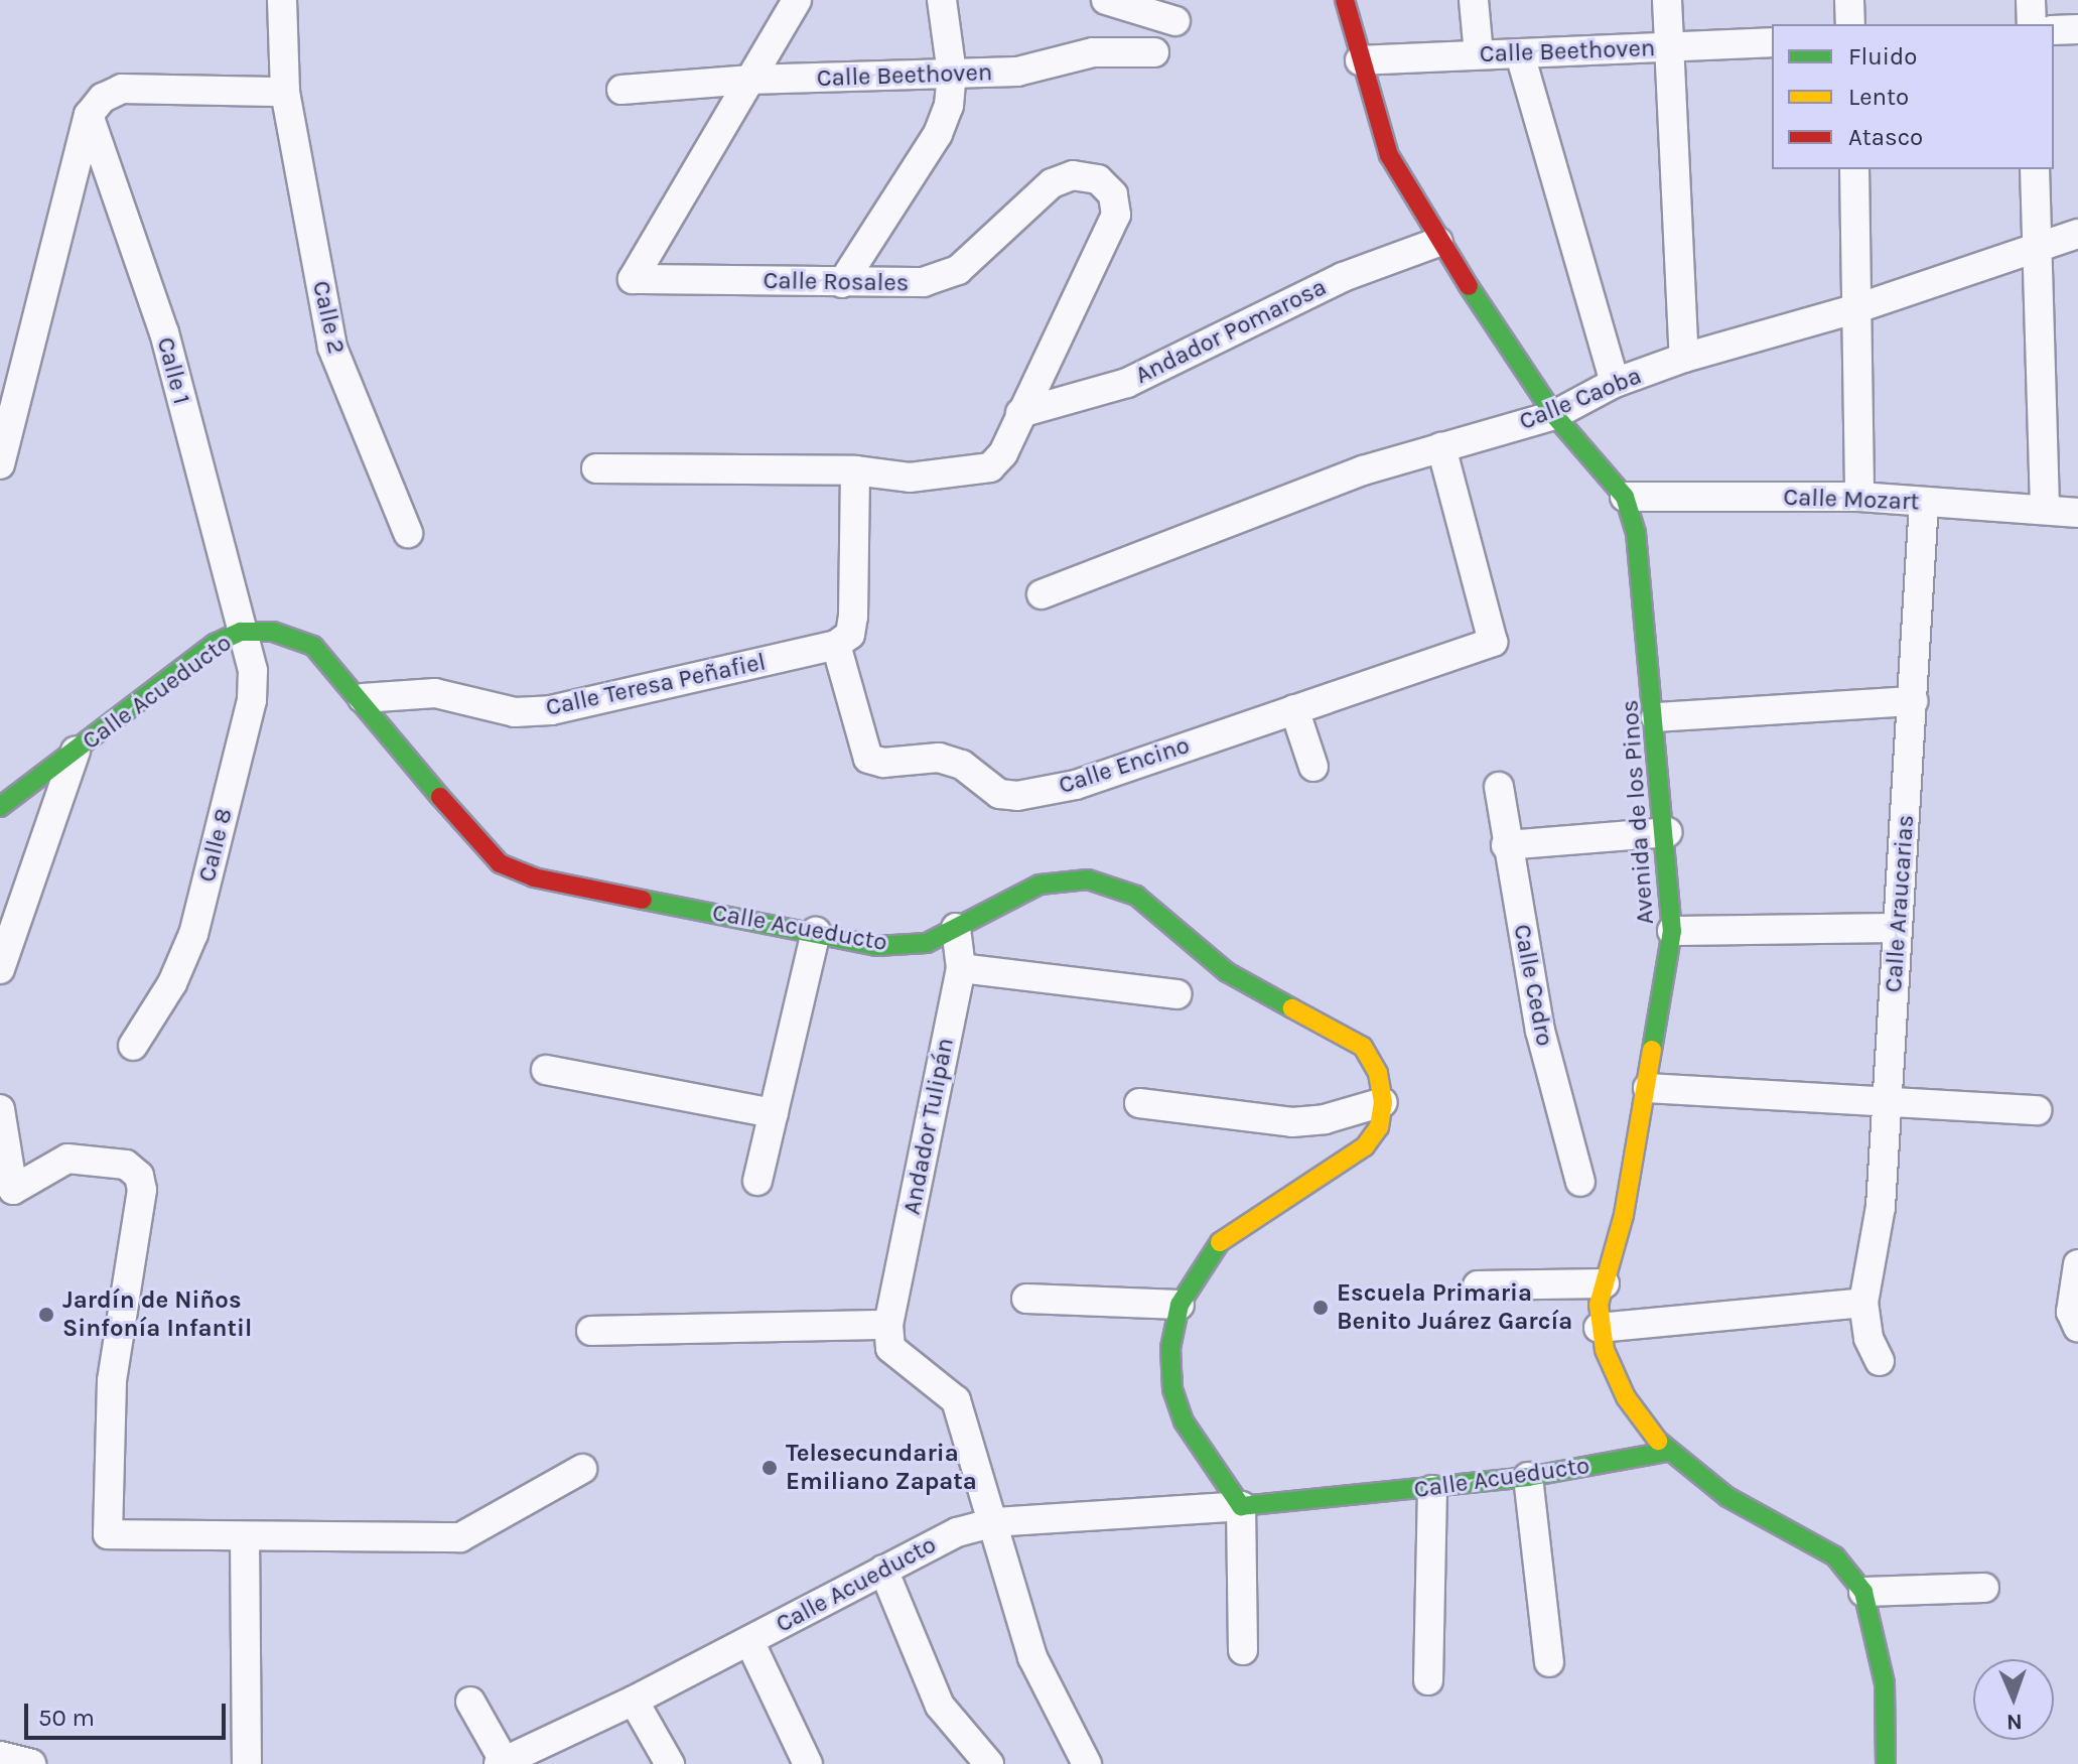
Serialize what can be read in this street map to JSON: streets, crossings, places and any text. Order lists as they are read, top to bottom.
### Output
{
  "streets": {
    "street": [
      "Calle Beethoven",
      "Calle Rosales",
      "Calle 2",
      "Andador Pomarosa",
      "Calle 1",
      "Calle Caoba",
      "Calle Mozart",
      "Calle Teresa Peñafiel",
      "Calle Acueducto",
      "Calle Encino",
      "Avenida de los Pinos",
      "Calle 8",
      "Calle Araucarias",
      "Calle Cedro",
      "Andador Tulipán"
    ]
  },
  "crossings": [
    ["Calle Beethoven", "Calle Rosales"],
    ["Calle Beethoven", "Avenida de los Pinos"],
    ["Calle Rosales", "Andador Pomarosa"],
    ["Andador Pomarosa", "Avenida de los Pinos"],
    ["Calle 1", "Calle Acueducto"],
    ["Calle 1", "Calle 8"],
    ["Calle Caoba", "Calle Encino"],
    ["Calle Caoba", "Avenida de los Pinos"],
    ["Calle Mozart", "Avenida de los Pinos"],
    ["Calle Mozart", "Calle Araucarias"],
    ["Calle Teresa Peñafiel", "Calle Acueducto"],
    ["Calle Teresa Peñafiel", "Calle Encino"],
    ["Calle Acueducto", "Avenida de los Pinos"],
    ["Calle Acueducto", "Calle 8"],
    ["Calle Acueducto", "Andador Tulipán"]
  ],
  "places": ["Escuela Primaria Benito Juárez García", "Jardín de Niños Sinfonía Infantil", "Telesecundaria Emiliano Zapata"],
  "legend": ["Fluido", "Lento", "Atasco"],
  "scale_bar": "50 m",
  "north": "bottom"
}
